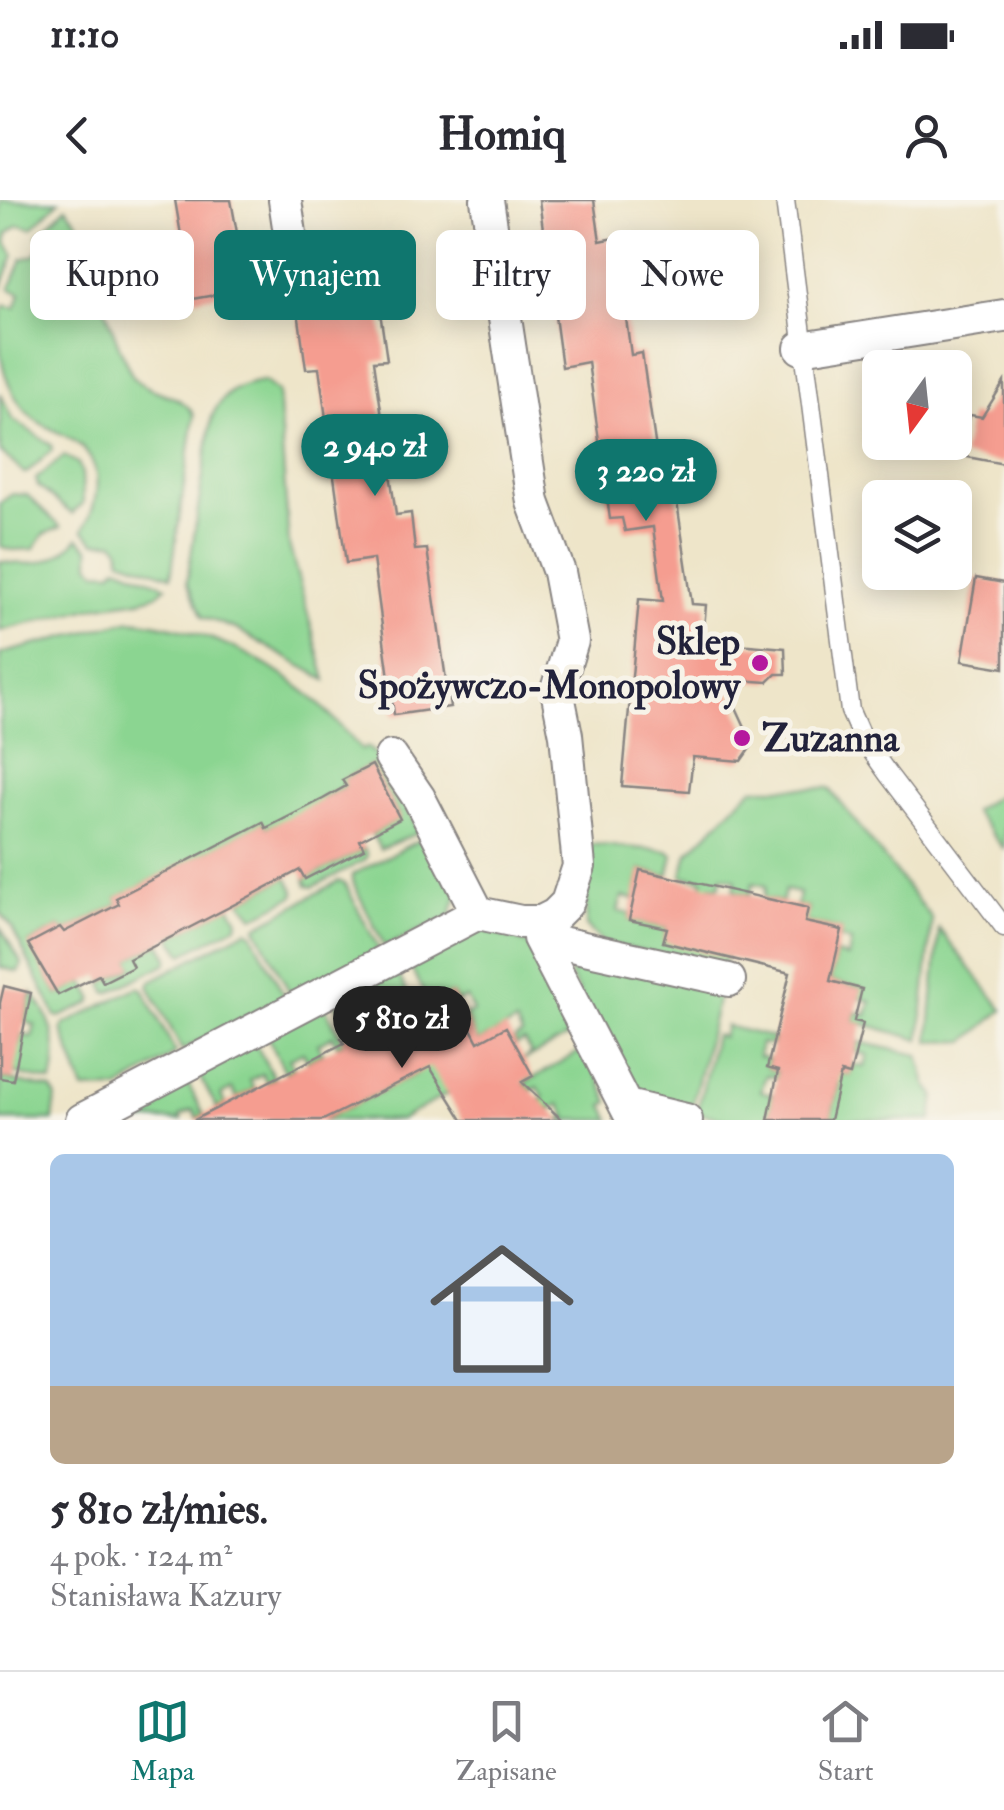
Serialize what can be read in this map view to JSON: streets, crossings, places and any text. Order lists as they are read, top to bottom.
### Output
{
  "places": ["Sklep Spożywczo-Monopolowy", "Zuzanna"],
  "north": "bottom",
  "page": {
    "status": "11:10",
    "header": "Homiq",
    "chip": [
      "Kupno",
      "Wynajem",
      "Filtry",
      "Nowe"
    ],
    "price": ["2 940 zł", "3 220 zł", "5 810 zł"],
    "list": [
      {
        "name": "5 810 zł/mies.",
        "note": "4 pok. · 124 m² · Stanisława Kazury"
      }
    ],
    "tabs": ["Mapa", "Zapisane", "Start"]
  }
}
